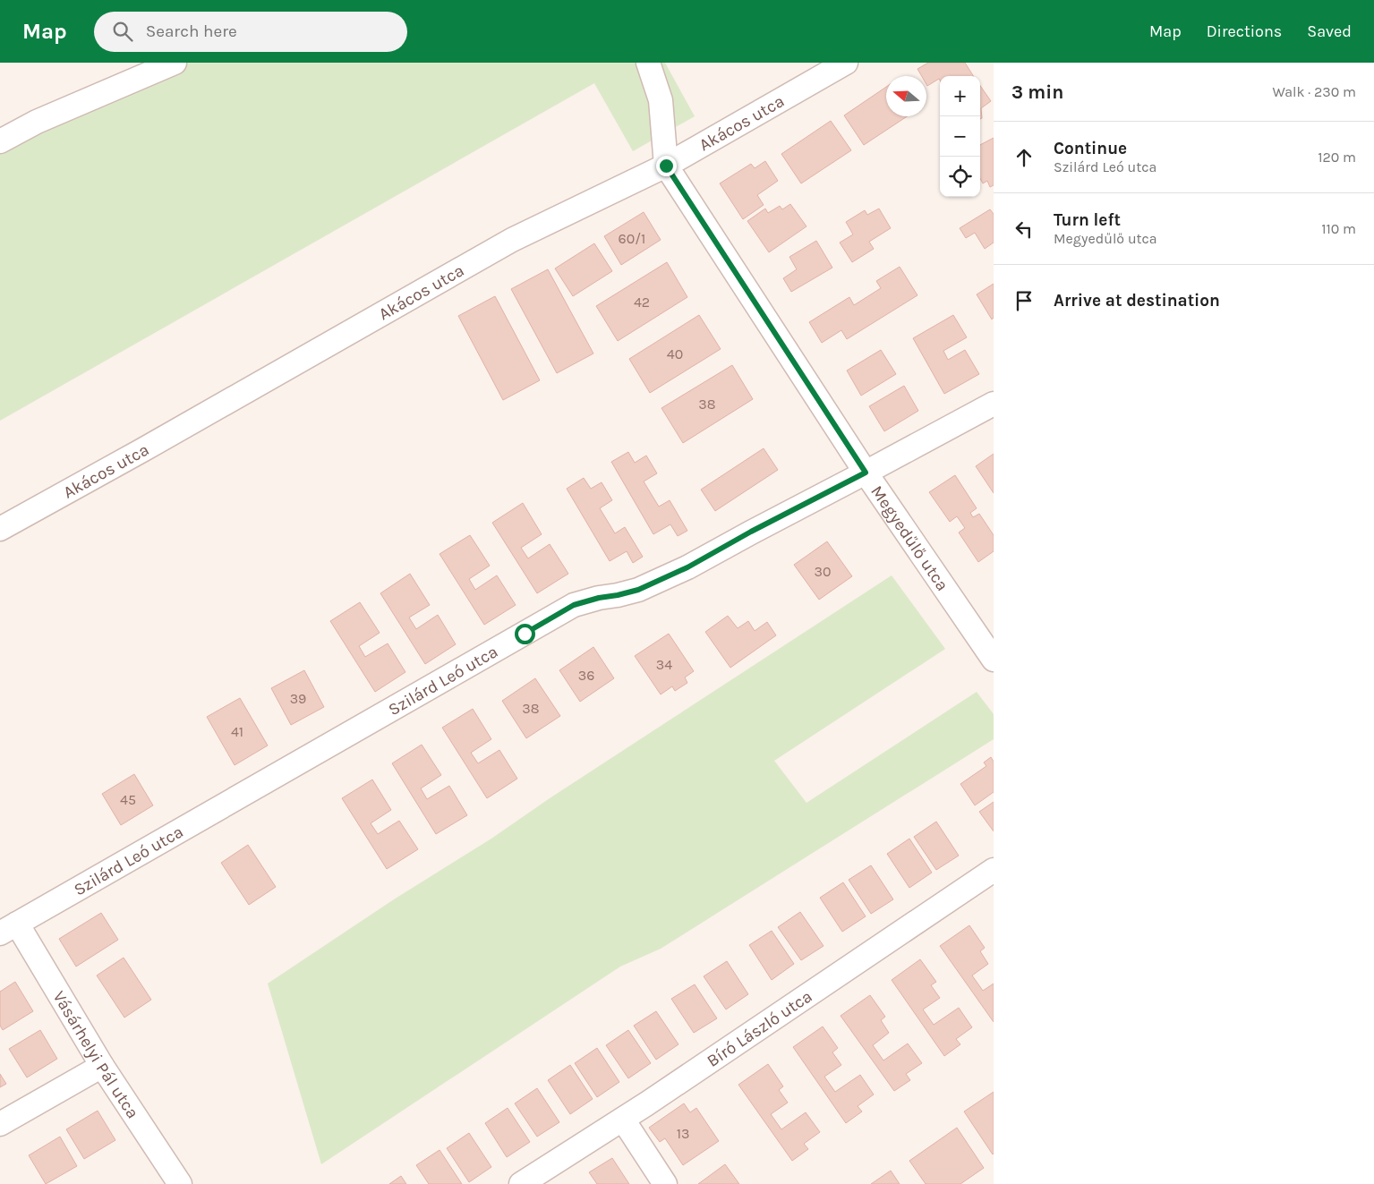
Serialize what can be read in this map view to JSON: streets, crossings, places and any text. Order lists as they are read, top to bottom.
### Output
{
  "streets": {
    "street": [
      "Akácos utca",
      "Megyedűlő utca",
      "Szilárd Leó utca",
      "Bíró László utca",
      "Vásárhelyi Pál utca"
    ]
  },
  "crossings": [
    ["Akácos utca", "Megyedűlő utca"],
    ["Megyedűlő utca", "Szilárd Leó utca"],
    ["Szilárd Leó utca", "Vásárhelyi Pál utca"]
  ],
  "house_numbers": [
    "60/1",
    "42",
    "40",
    "38",
    "30",
    "34",
    "36",
    "39",
    "38",
    "41",
    "45",
    "13"
  ],
  "north": "left",
  "page": {
    "header": "Map",
    "search": "Search here",
    "nav": ["Map", "Directions", "Saved"],
    "heading": ["3 min", "Walk · 230 m"],
    "map_buttons": ["+", "−"],
    "list": [
      ["Continue", "Szilárd Leó utca", "120 m"],
      ["Turn left", "Megyedűlő utca", "110 m"],
      "Arrive at destination"
    ]
  }
}
